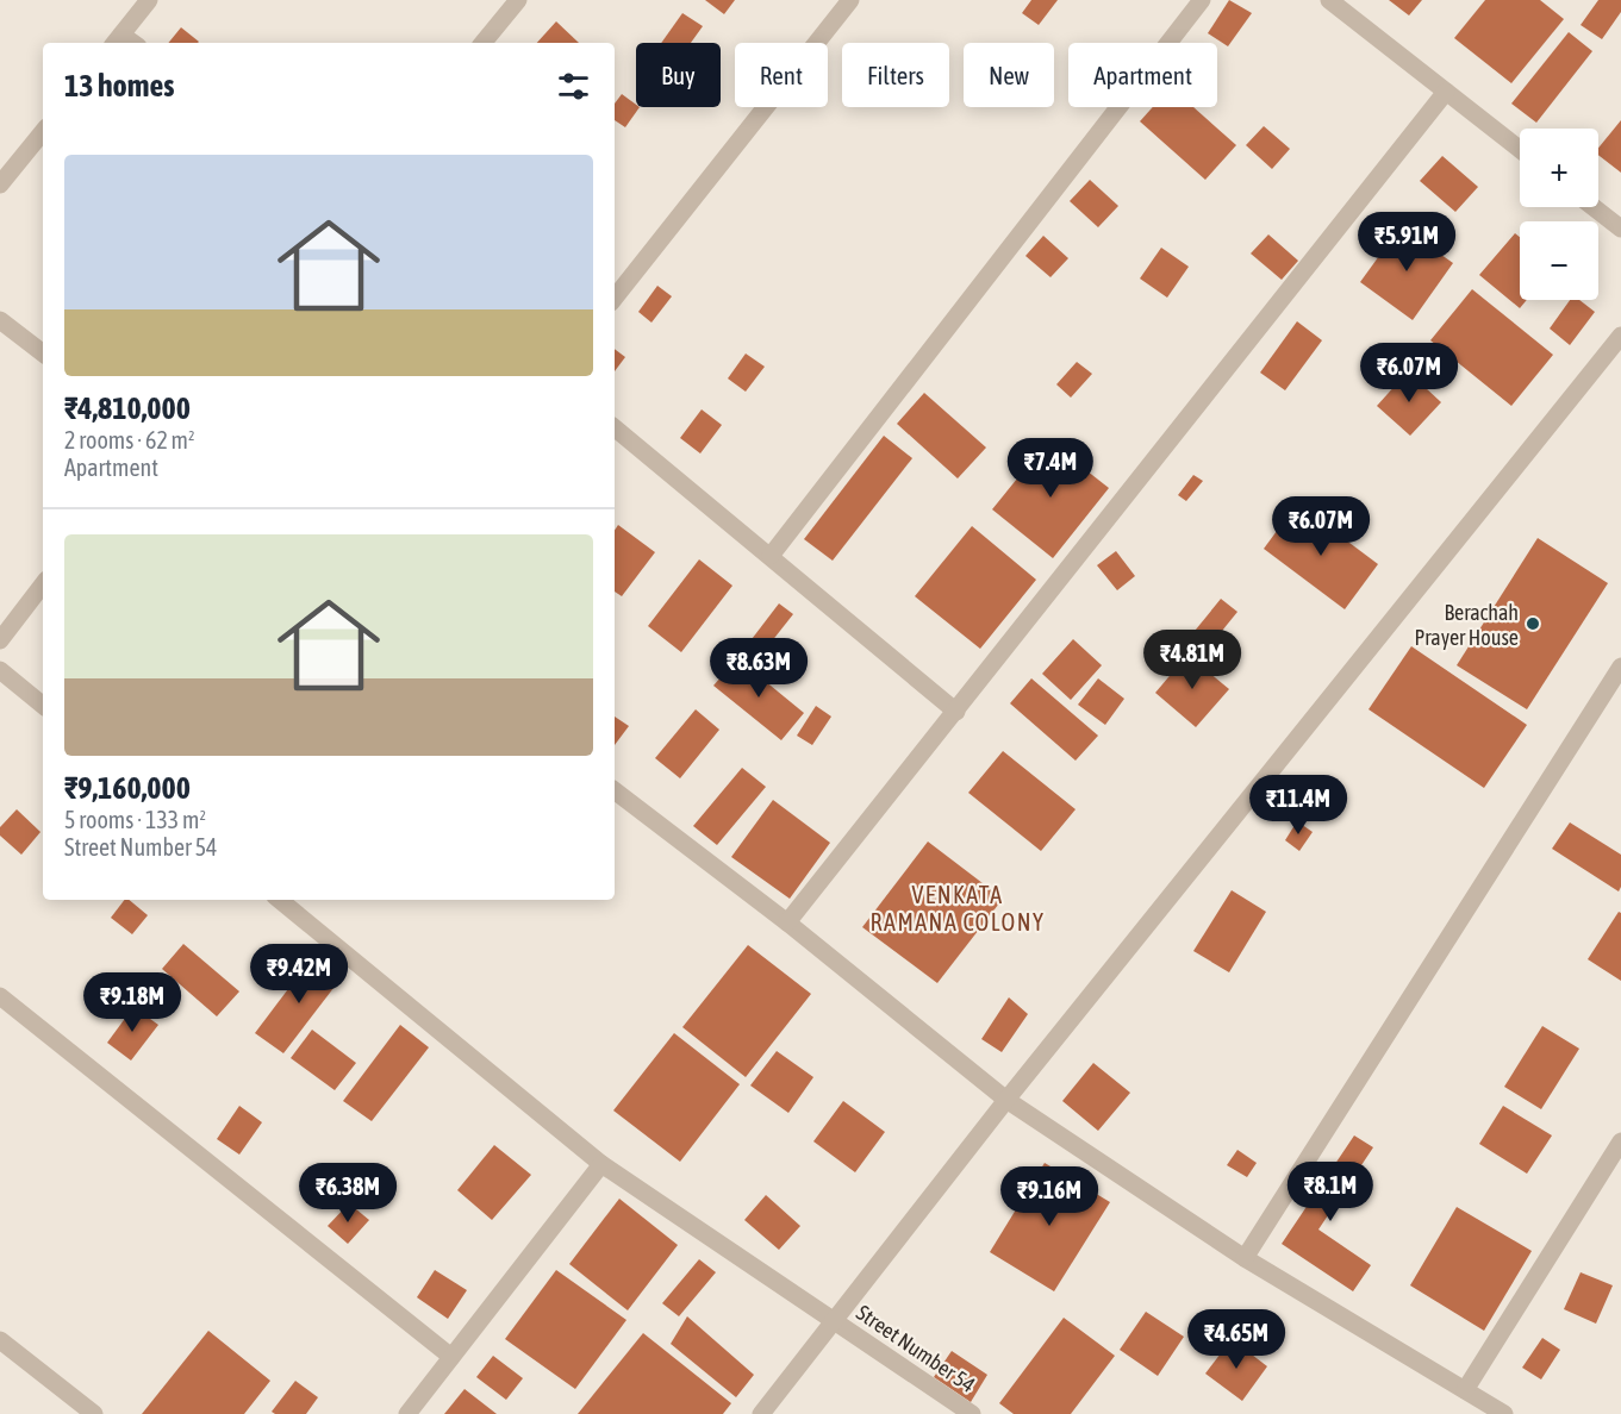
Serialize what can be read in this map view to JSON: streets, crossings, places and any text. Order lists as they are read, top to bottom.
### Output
{
  "streets": {
    "street": ["Street Number 54"]
  },
  "districts": ["VENKATA RAMANA COLONY"],
  "places": ["Berachah Prayer House"],
  "page": {
    "chip": [
      "Buy",
      "Rent",
      "Filters",
      "New",
      "Apartment"
    ],
    "heading": "13 homes",
    "map_buttons": ["+", "−"],
    "list": [
      {
        "name": "₹4,810,000",
        "note": "2 rooms · 62 m² · Apartment"
      },
      {
        "name": "₹9,160,000",
        "note": "5 rooms · 133 m² · Street Number 54"
      }
    ],
    "price": [
      "₹5.91M",
      "₹6.07M",
      "₹7.4M",
      "₹6.07M",
      "₹4.81M",
      "₹8.63M",
      "₹11.4M",
      "₹9.42M",
      "₹9.18M",
      "₹8.1M",
      "₹6.38M",
      "₹9.16M",
      "₹4.65M"
    ]
  }
}
